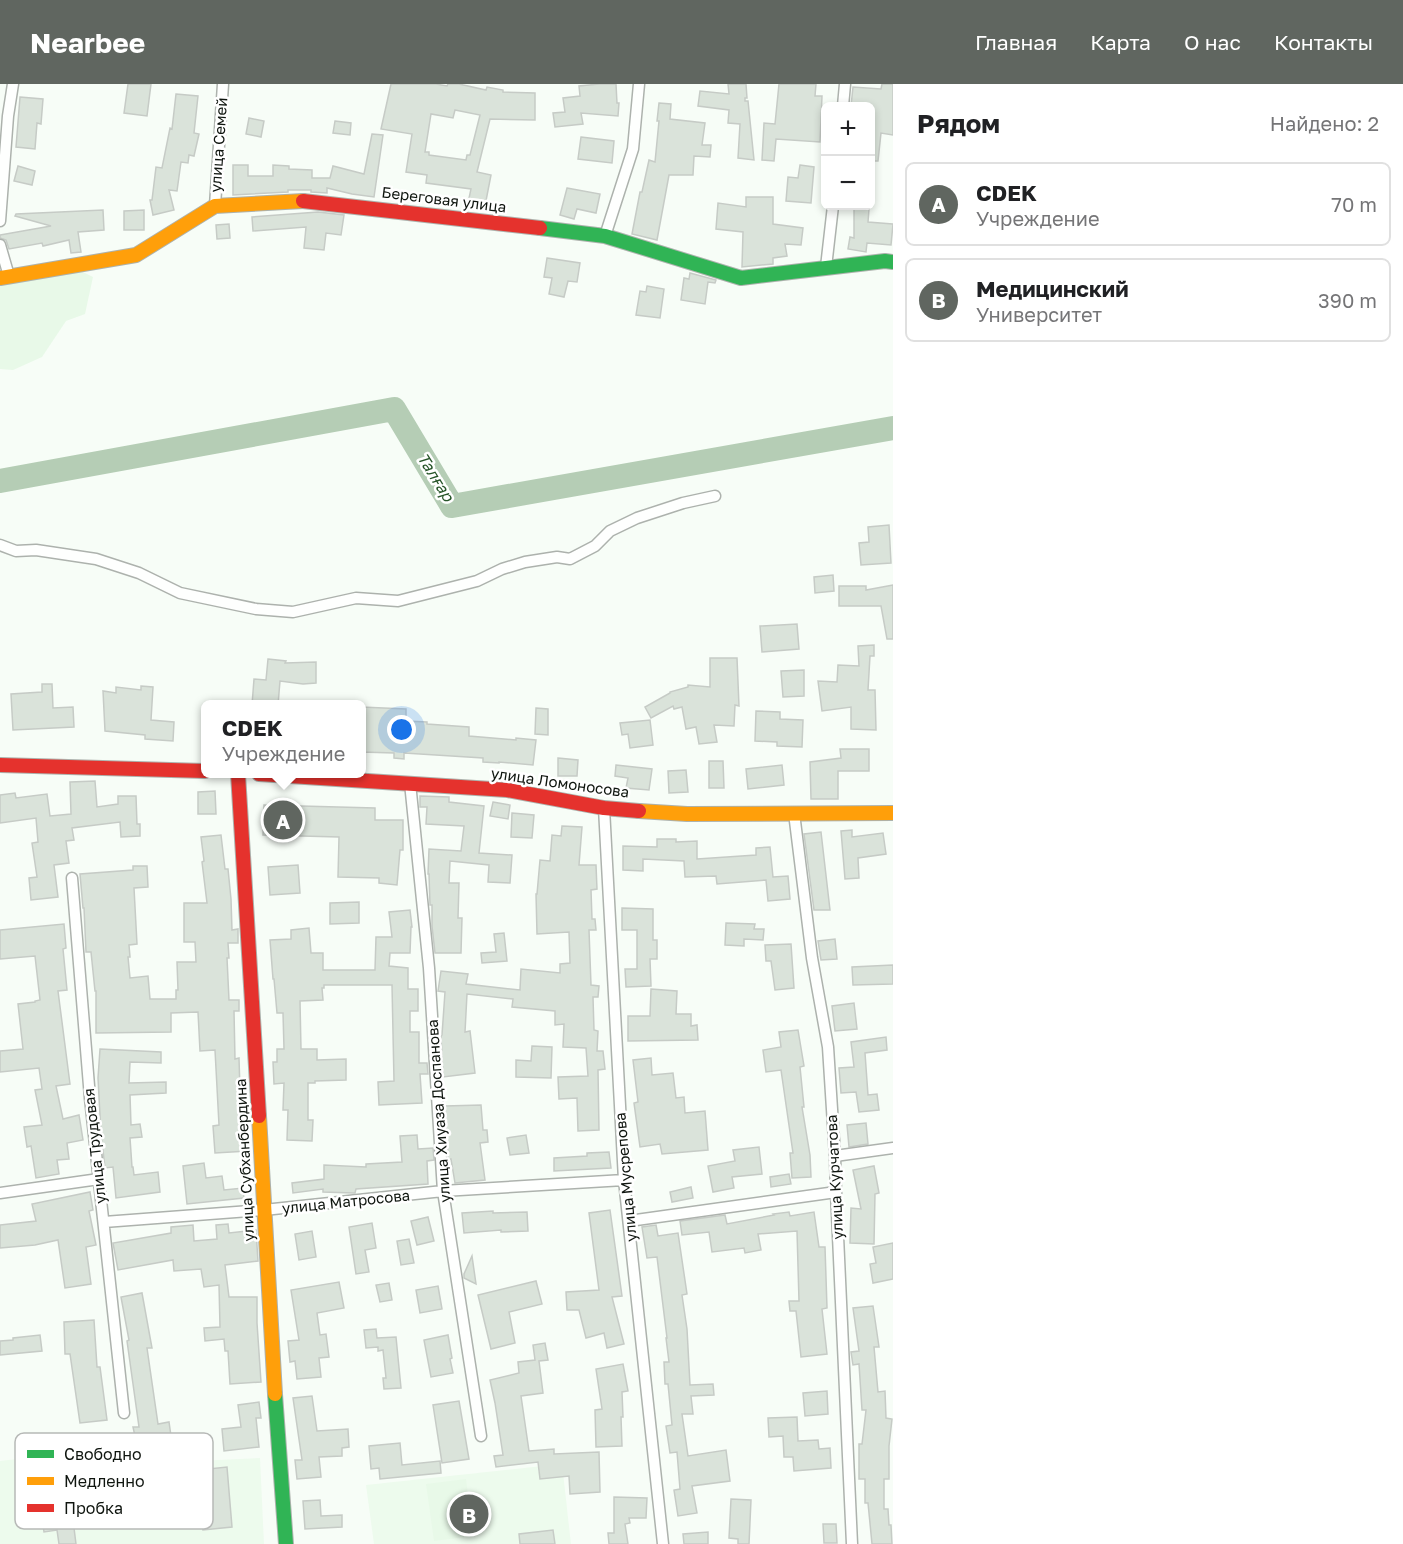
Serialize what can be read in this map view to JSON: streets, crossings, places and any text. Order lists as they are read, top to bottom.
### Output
{
  "streets": {
    "street": [
      "улица Семей",
      "Береговая улица",
      "улица Ломоносова",
      "улица Хиуаза Доспанова",
      "улица Трудовая",
      "улица Субханбердина",
      "улица Мусрепова",
      "улица Курчатова",
      "улица Матросова"
    ]
  },
  "crossings": [
    ["улица Семей", "Береговая улица"],
    ["улица Ломоносова", "улица Хиуаза Доспанова"],
    ["улица Ломоносова", "улица Мусрепова"],
    ["улица Ломоносова", "улица Курчатова"],
    ["улица Хиуаза Доспанова", "улица Матросова"],
    ["улица Трудовая", "улица Матросова"],
    ["улица Субханбердина", "улица Матросова"],
    ["улица Мусрепова", "улица Матросова"]
  ],
  "water": ["Талғар"],
  "legend": ["Свободно", "Медленно", "Пробка"],
  "page": {
    "header": "Nearbee",
    "nav": [
      "Главная",
      "Карта",
      "О нас",
      "Контакты"
    ],
    "heading": ["Рядом", "Найдено: 2"],
    "map_buttons": ["+", "−"],
    "list": [
      {
        "mark": "A",
        "name": "CDEK",
        "note": "Учреждение",
        "value": "70 m"
      },
      {
        "mark": "B",
        "name": "Медицинский",
        "note": "Университет",
        "value": "390 m"
      }
    ],
    "popup": ["CDEK", "Учреждение"],
    "pins": ["A", "B"]
  }
}
